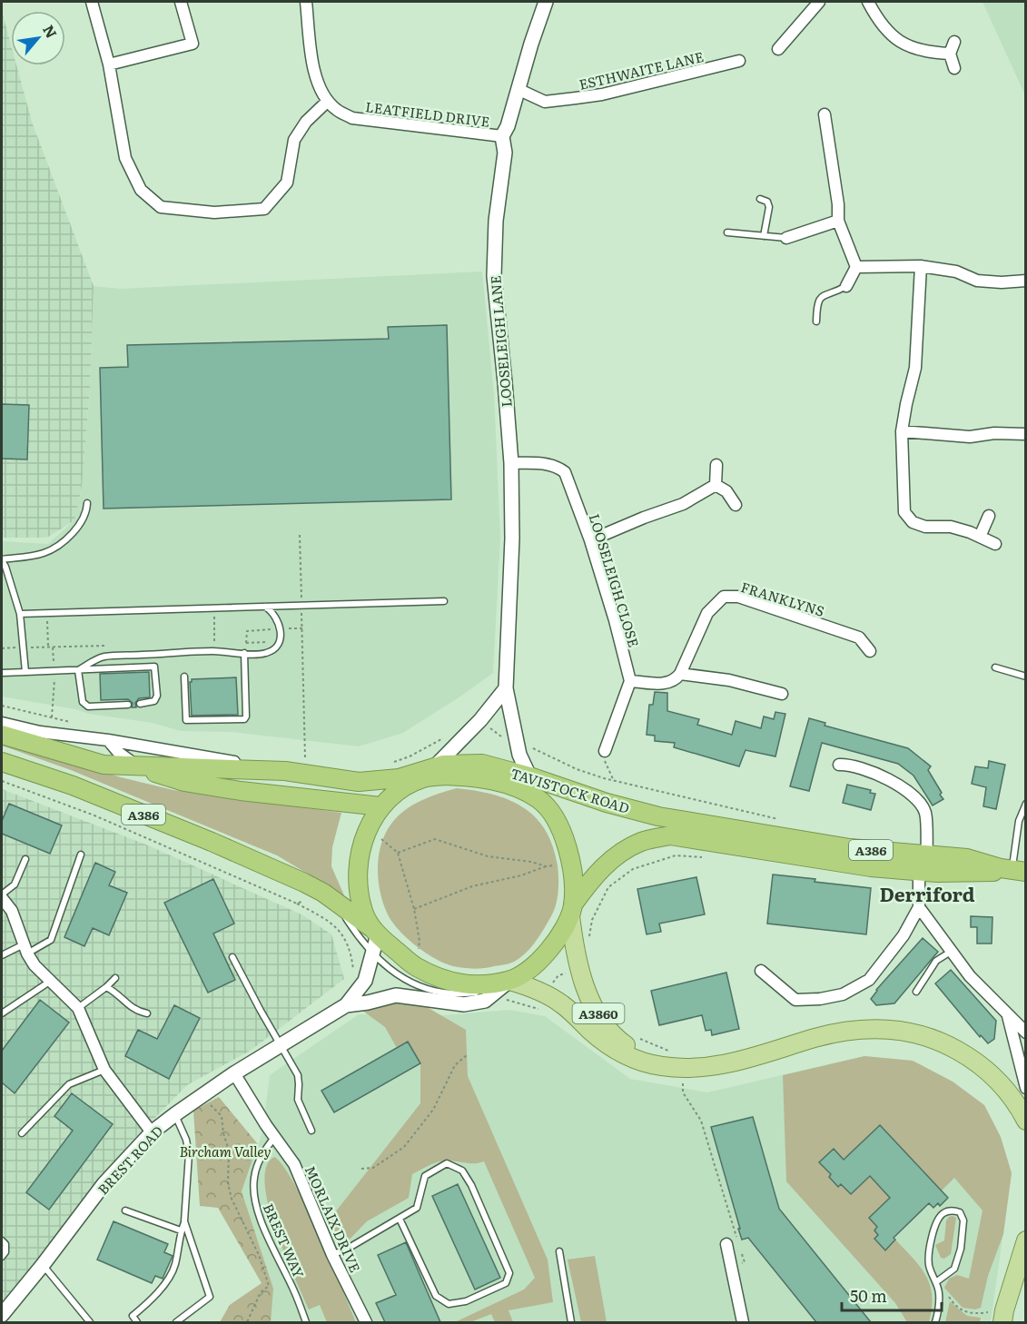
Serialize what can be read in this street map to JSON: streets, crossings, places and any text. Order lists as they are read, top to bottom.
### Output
{
  "streets": {
    "highway": ["TAVISTOCK ROAD", "A386"],
    "main road": ["A3860"],
    "street": [
      "ESTHWAITE LANE",
      "LEATFIELD DRIVE",
      "LOOSELEIGH LANE",
      "LOOSELEIGH CLOSE",
      "FRANKLYNS",
      "BREST ROAD",
      "MORLAIX DRIVE"
    ],
    "lane": ["BREST WAY"]
  },
  "crossings": [
    ["ESTHWAITE LANE", "LOOSELEIGH LANE"],
    ["LEATFIELD DRIVE", "LOOSELEIGH LANE"],
    ["LOOSELEIGH LANE", "LOOSELEIGH CLOSE"],
    ["LOOSELEIGH LANE", "TAVISTOCK ROAD"],
    ["TAVISTOCK ROAD", "A3860"],
    ["TAVISTOCK ROAD", "BREST ROAD"],
    ["A386", "BREST ROAD"],
    ["A3860", "BREST ROAD"],
    ["BREST ROAD", "MORLAIX DRIVE"],
    ["MORLAIX DRIVE", "BREST WAY"]
  ],
  "districts": ["Derriford"],
  "parks": ["Bircham Valley"],
  "scale_bar": "50 m",
  "north": "top right"
}
